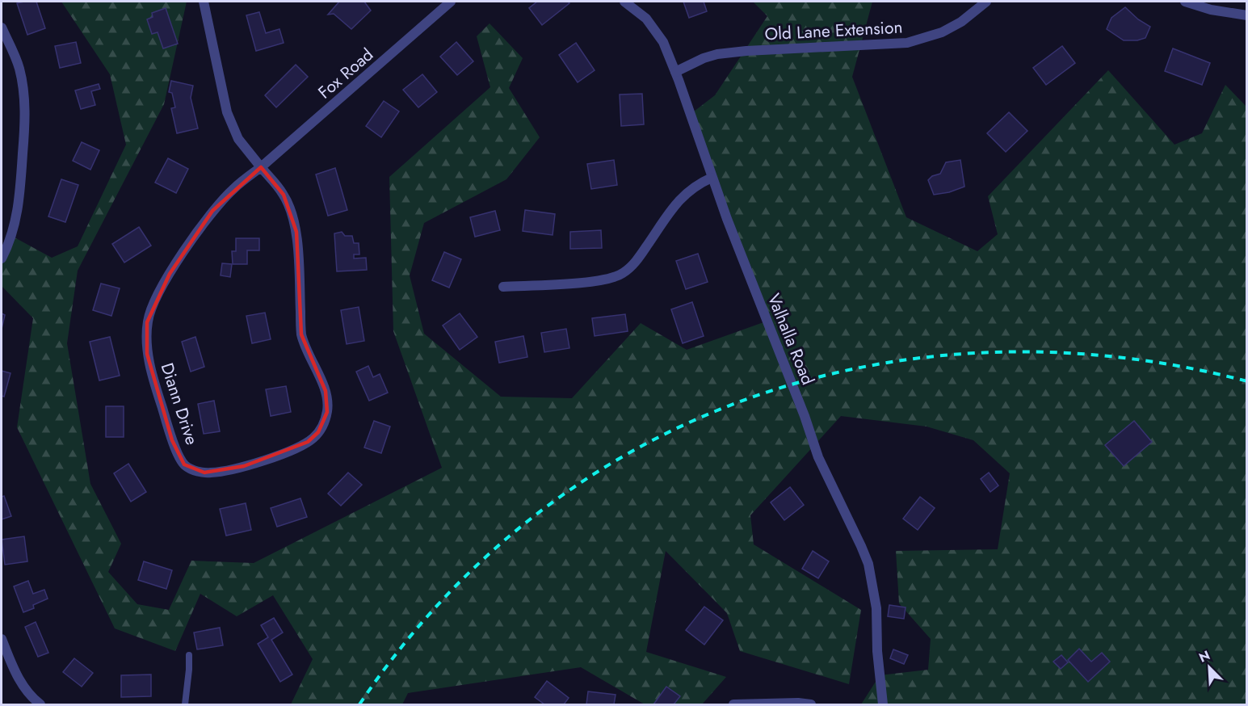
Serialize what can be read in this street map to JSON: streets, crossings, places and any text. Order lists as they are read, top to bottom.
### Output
{
  "streets": {
    "street": [
      "Old Lane Extension",
      "Fox Road",
      "Valhalla Road",
      "Diann Drive"
    ]
  },
  "crossings": [
    ["Old Lane Extension", "Valhalla Road"],
    ["Fox Road", "Diann Drive"]
  ],
  "north": "top left"
}
